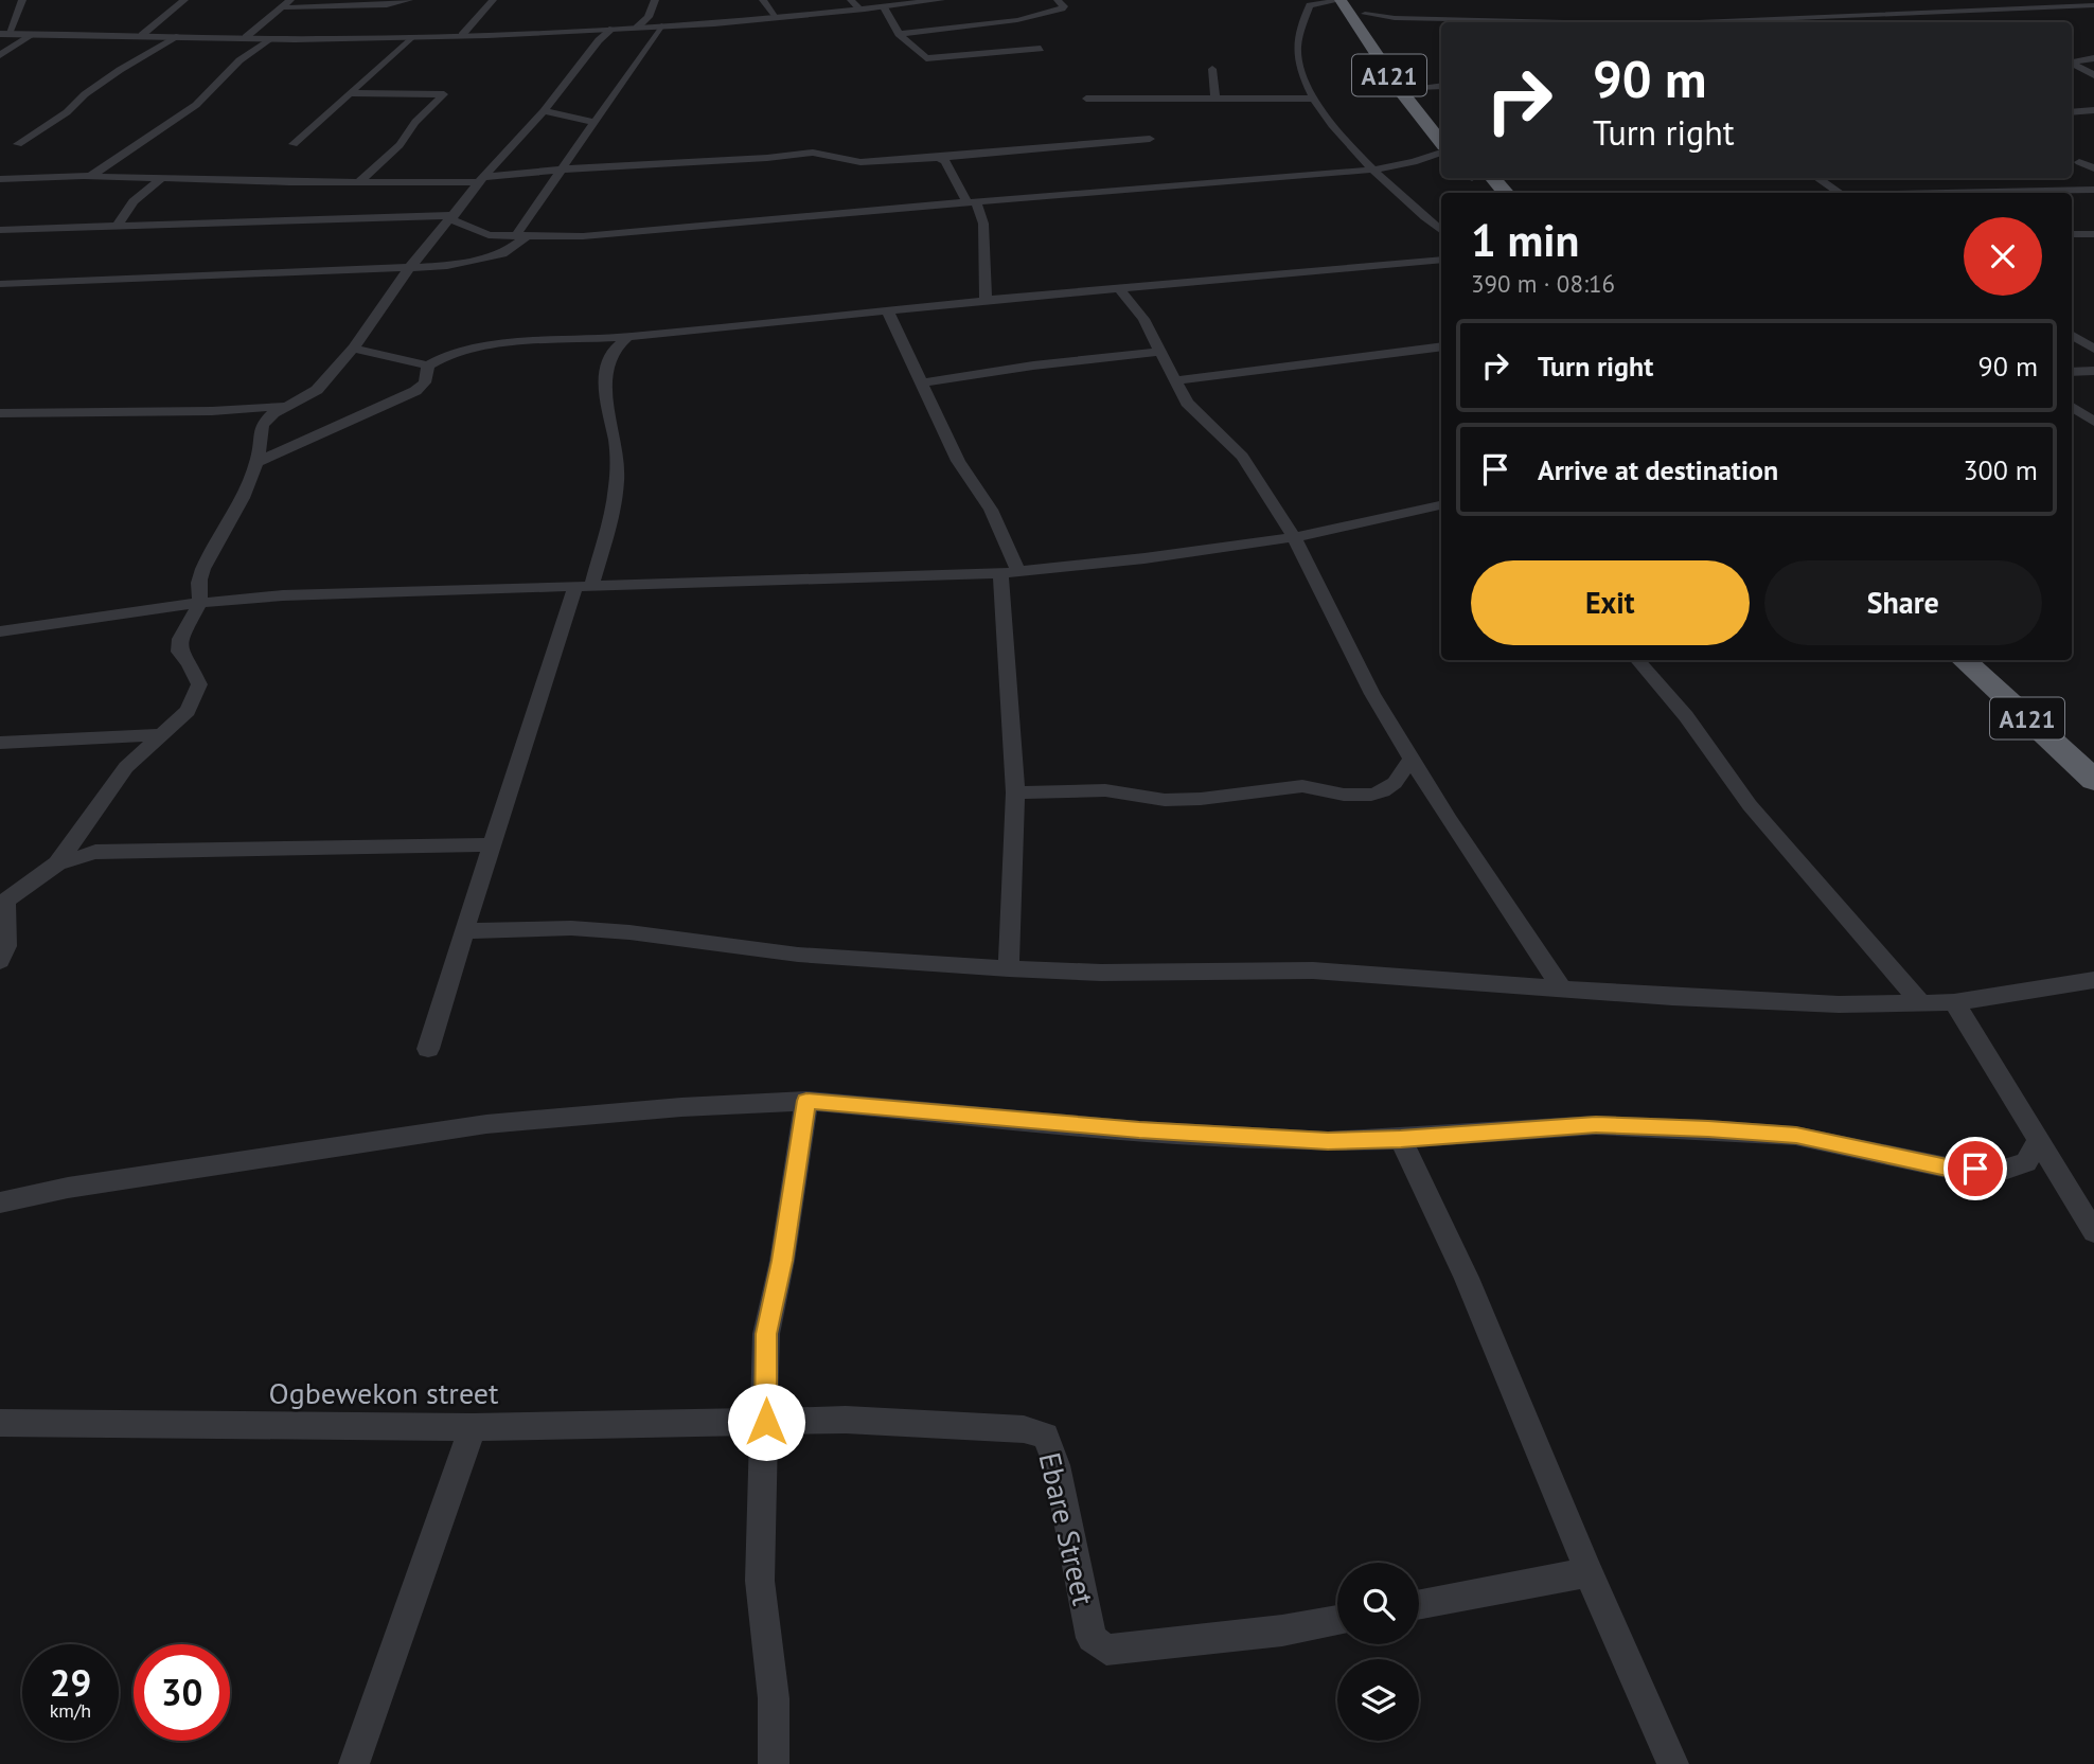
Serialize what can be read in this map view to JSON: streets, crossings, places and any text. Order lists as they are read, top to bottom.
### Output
{
  "streets": {
    "highway": ["A121"],
    "street": ["Ogbewekon street", "Ebare Street"]
  },
  "crossings": [
    ["Ogbewekon street", "Ebare Street"]
  ],
  "page": {
    "turn": ["90 m", "Turn right"],
    "heading": ["1 min", "390 m · 08:16"],
    "list": [
      {
        "name": "Turn right",
        "value": "90 m"
      },
      {
        "name": "Arrive at destination",
        "value": "300 m"
      }
    ],
    "buttons": ["Exit", "Share"],
    "speed": "29 km/h",
    "limit": "30"
  }
}
